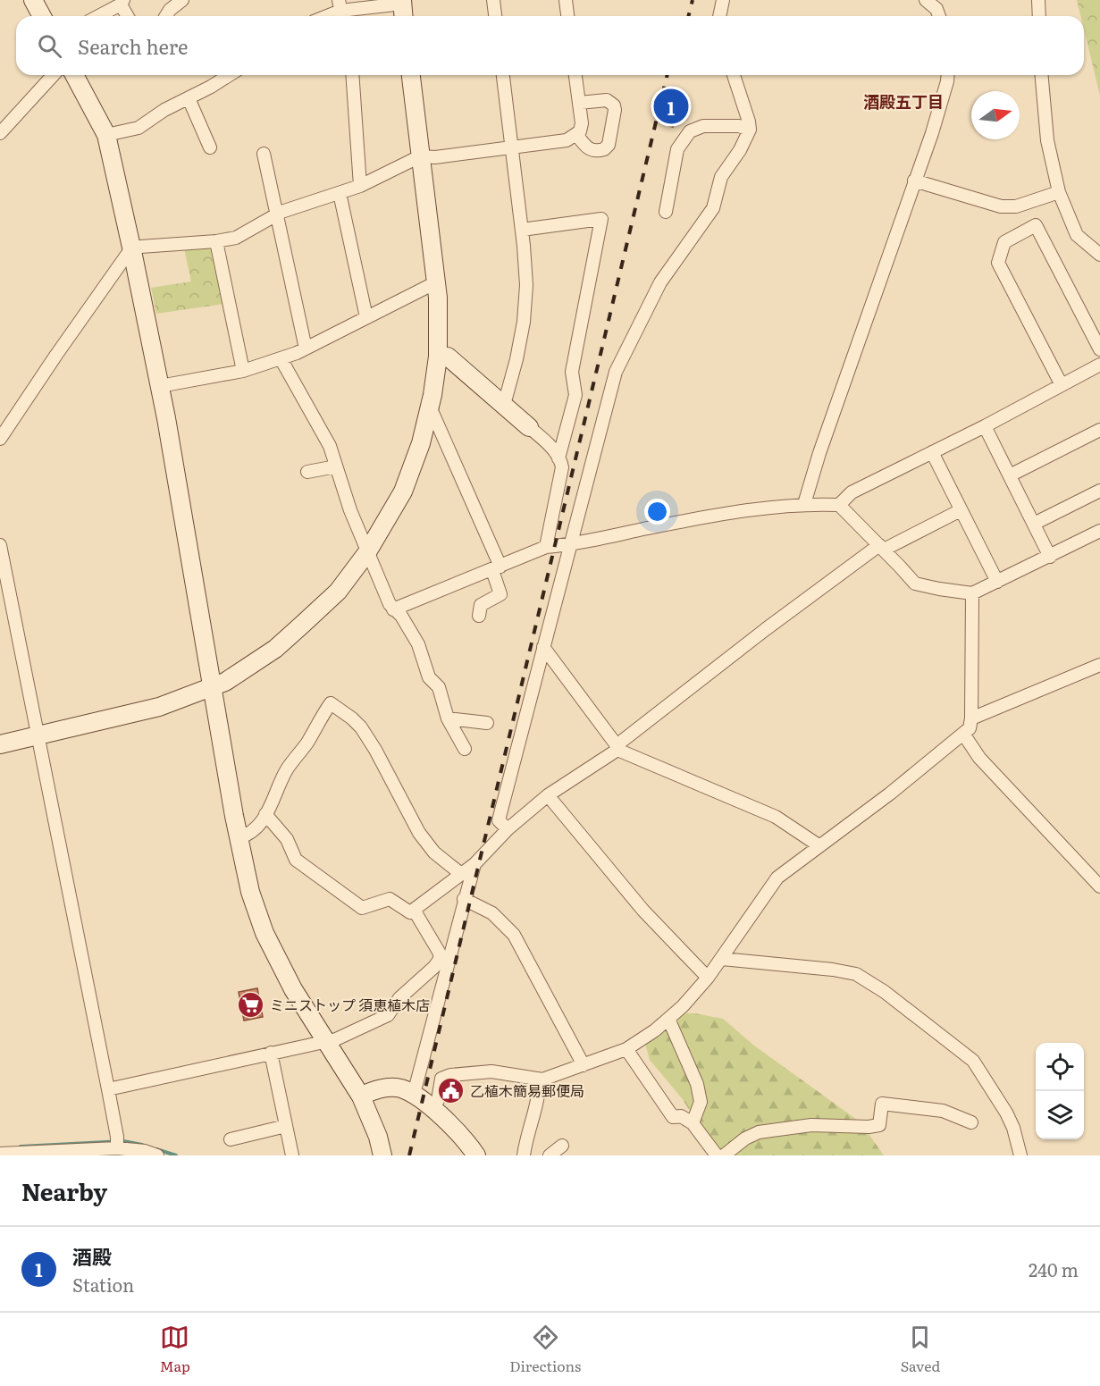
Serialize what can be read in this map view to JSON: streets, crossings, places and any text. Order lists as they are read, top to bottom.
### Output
{
  "districts": ["酒殿五丁目"],
  "places": {
    "supermarket": ["ミニストップ 須恵植木店"],
    "public building": ["乙植木簡易郵便局"]
  },
  "north": "right",
  "page": {
    "search": "Search here",
    "pins": "1",
    "heading": "Nearby",
    "list": [
      {
        "mark": "1",
        "name": "酒殿",
        "note": "Station",
        "value": "240 m"
      }
    ],
    "nav": ["Map", "Directions", "Saved"]
  }
}
